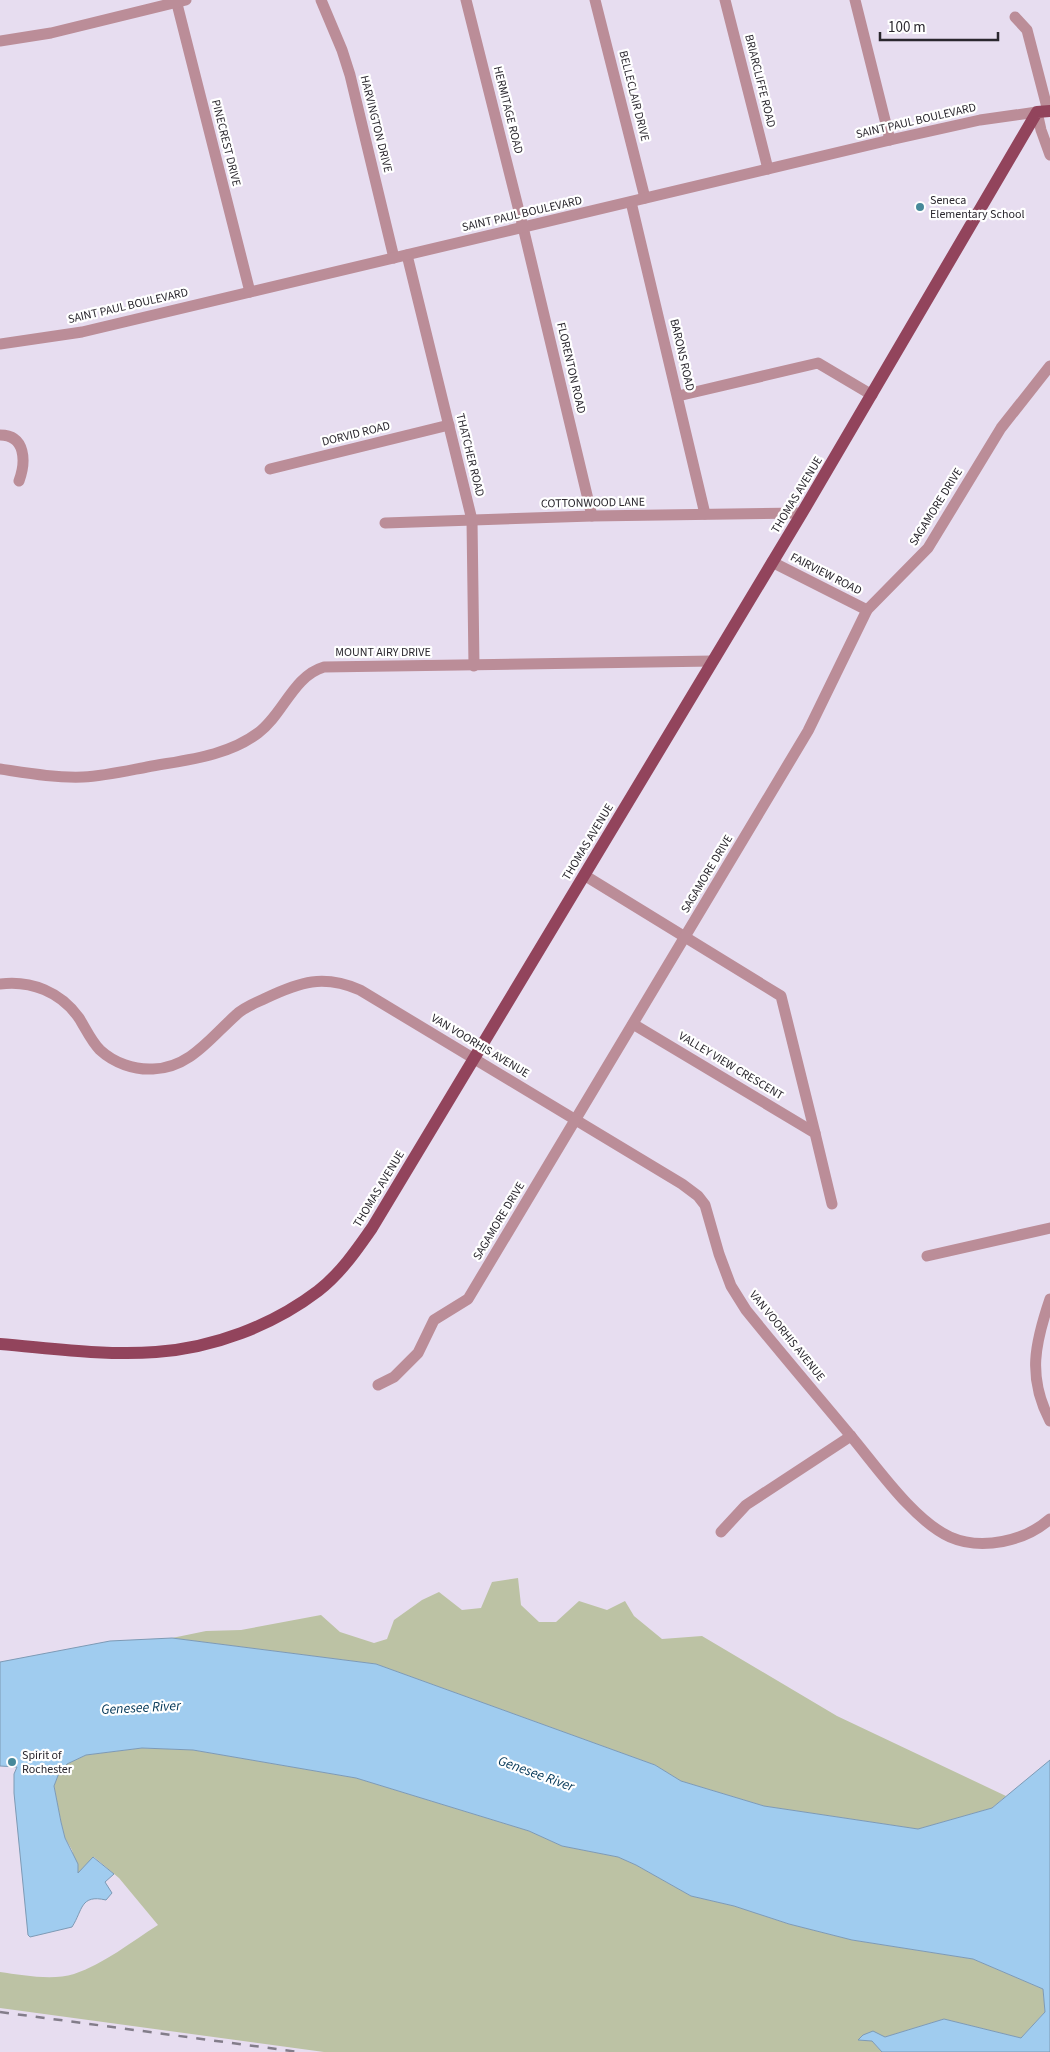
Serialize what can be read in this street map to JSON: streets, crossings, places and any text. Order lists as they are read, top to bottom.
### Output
{
  "streets": {
    "main road": ["THOMAS AVENUE"],
    "street": [
      "BRIARCLIFFE ROAD",
      "BELLECLAIR DRIVE",
      "HERMITAGE ROAD",
      "SAINT PAUL BOULEVARD",
      "HARVINGTON DRIVE",
      "PINECREST DRIVE",
      "BARONS ROAD",
      "FLORENTON ROAD",
      "DORVID ROAD",
      "THATCHER ROAD",
      "COTTONWOOD LANE",
      "SAGAMORE DRIVE",
      "FAIRVIEW ROAD",
      "MOUNT AIRY DRIVE",
      "VAN VOORHIS AVENUE",
      "VALLEY VIEW CRESCENT"
    ]
  },
  "crossings": [
    ["BRIARCLIFFE ROAD", "SAINT PAUL BOULEVARD"],
    ["BELLECLAIR DRIVE", "SAINT PAUL BOULEVARD"],
    ["HERMITAGE ROAD", "SAINT PAUL BOULEVARD"],
    ["HERMITAGE ROAD", "FLORENTON ROAD"],
    ["SAINT PAUL BOULEVARD", "HARVINGTON DRIVE"],
    ["SAINT PAUL BOULEVARD", "PINECREST DRIVE"],
    ["SAINT PAUL BOULEVARD", "BARONS ROAD"],
    ["SAINT PAUL BOULEVARD", "FLORENTON ROAD"],
    ["SAINT PAUL BOULEVARD", "THATCHER ROAD"],
    ["SAINT PAUL BOULEVARD", "THOMAS AVENUE"],
    ["BARONS ROAD", "COTTONWOOD LANE"],
    ["FLORENTON ROAD", "COTTONWOOD LANE"],
    ["DORVID ROAD", "THATCHER ROAD"],
    ["THATCHER ROAD", "COTTONWOOD LANE"],
    ["THATCHER ROAD", "MOUNT AIRY DRIVE"],
    ["THOMAS AVENUE", "COTTONWOOD LANE"],
    ["THOMAS AVENUE", "FAIRVIEW ROAD"],
    ["THOMAS AVENUE", "MOUNT AIRY DRIVE"],
    ["THOMAS AVENUE", "VAN VOORHIS AVENUE"],
    ["THOMAS AVENUE", "VALLEY VIEW CRESCENT"],
    ["SAGAMORE DRIVE", "FAIRVIEW ROAD"],
    ["SAGAMORE DRIVE", "VAN VOORHIS AVENUE"],
    ["SAGAMORE DRIVE", "VALLEY VIEW CRESCENT"]
  ],
  "water": ["Genesee River"],
  "places": ["Seneca Elementary School", "Spirit of Rochester"],
  "scale_bar": "100 m"
}
